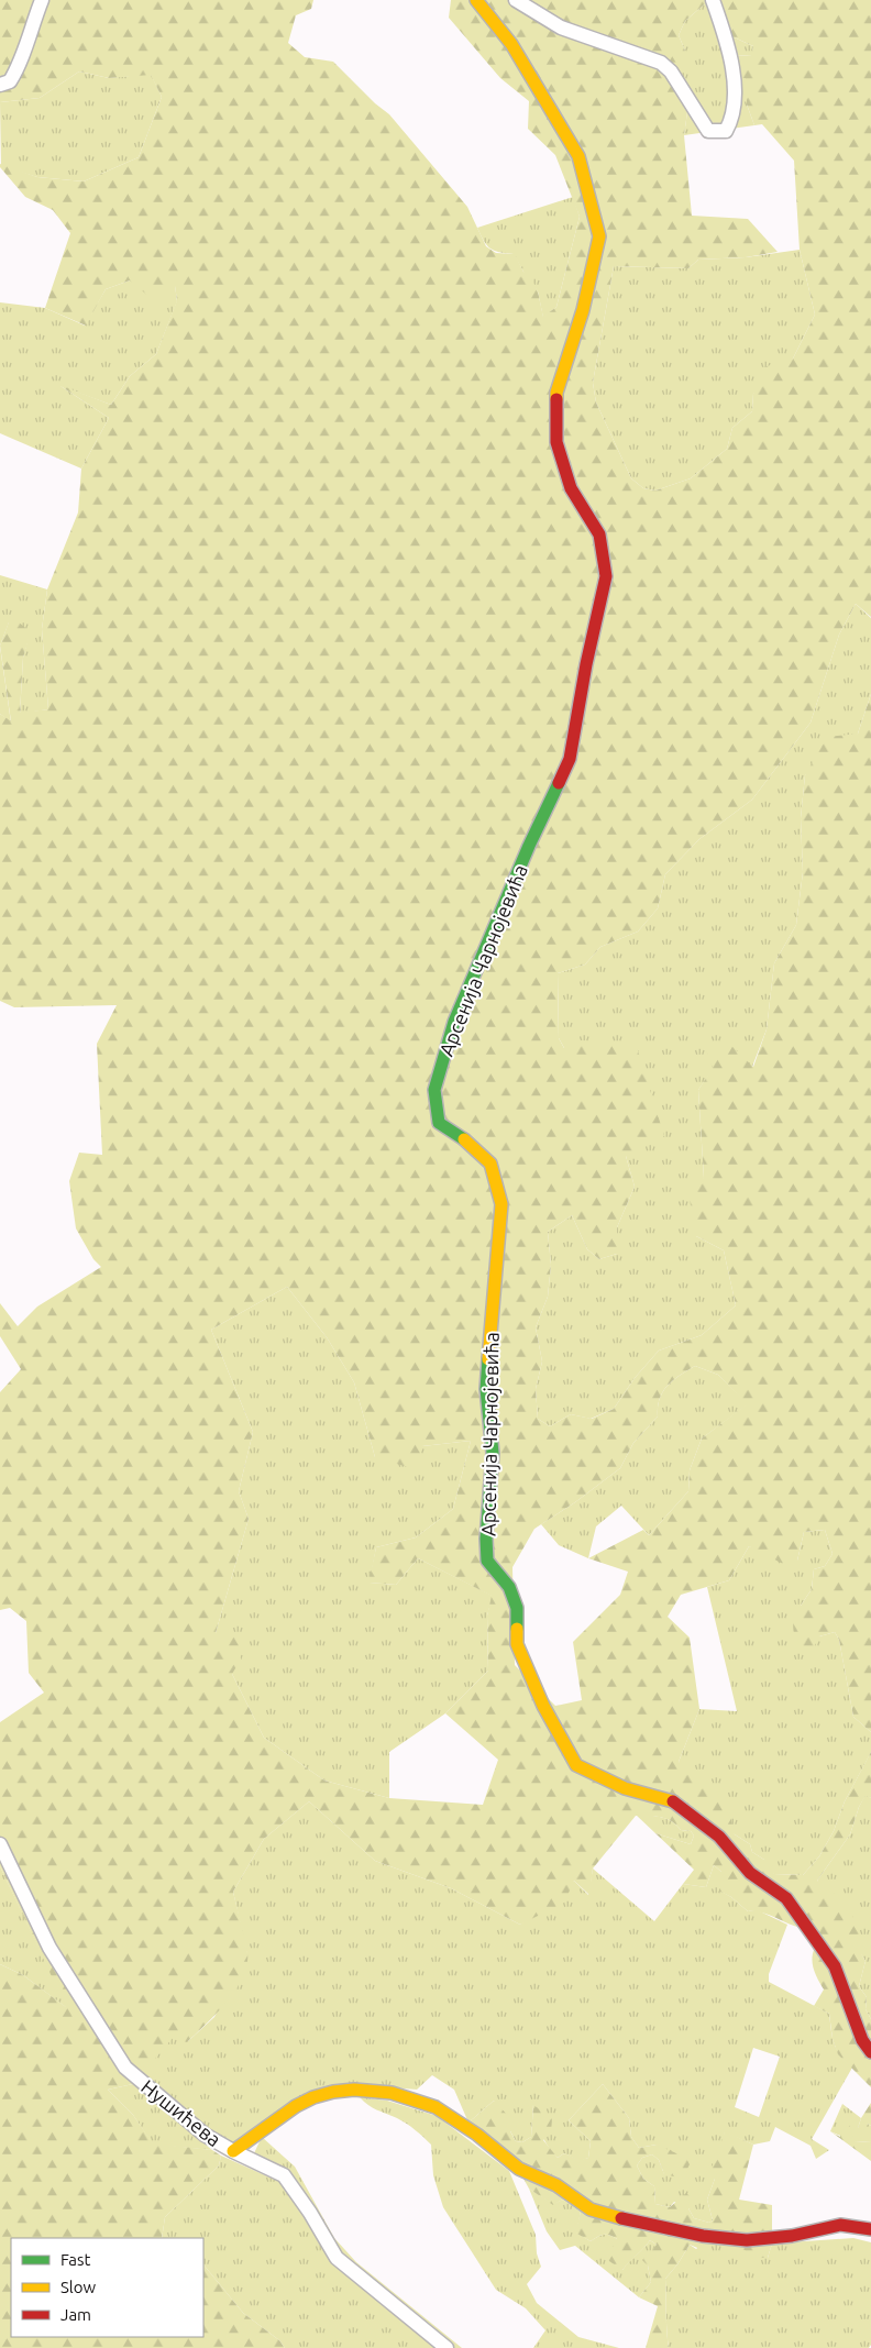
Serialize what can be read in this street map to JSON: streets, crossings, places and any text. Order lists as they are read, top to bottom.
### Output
{
  "streets": {
    "street": ["Арсенија Чарнојевића", "Нушићева"]
  },
  "legend": ["Fast", "Slow", "Jam"]
}
